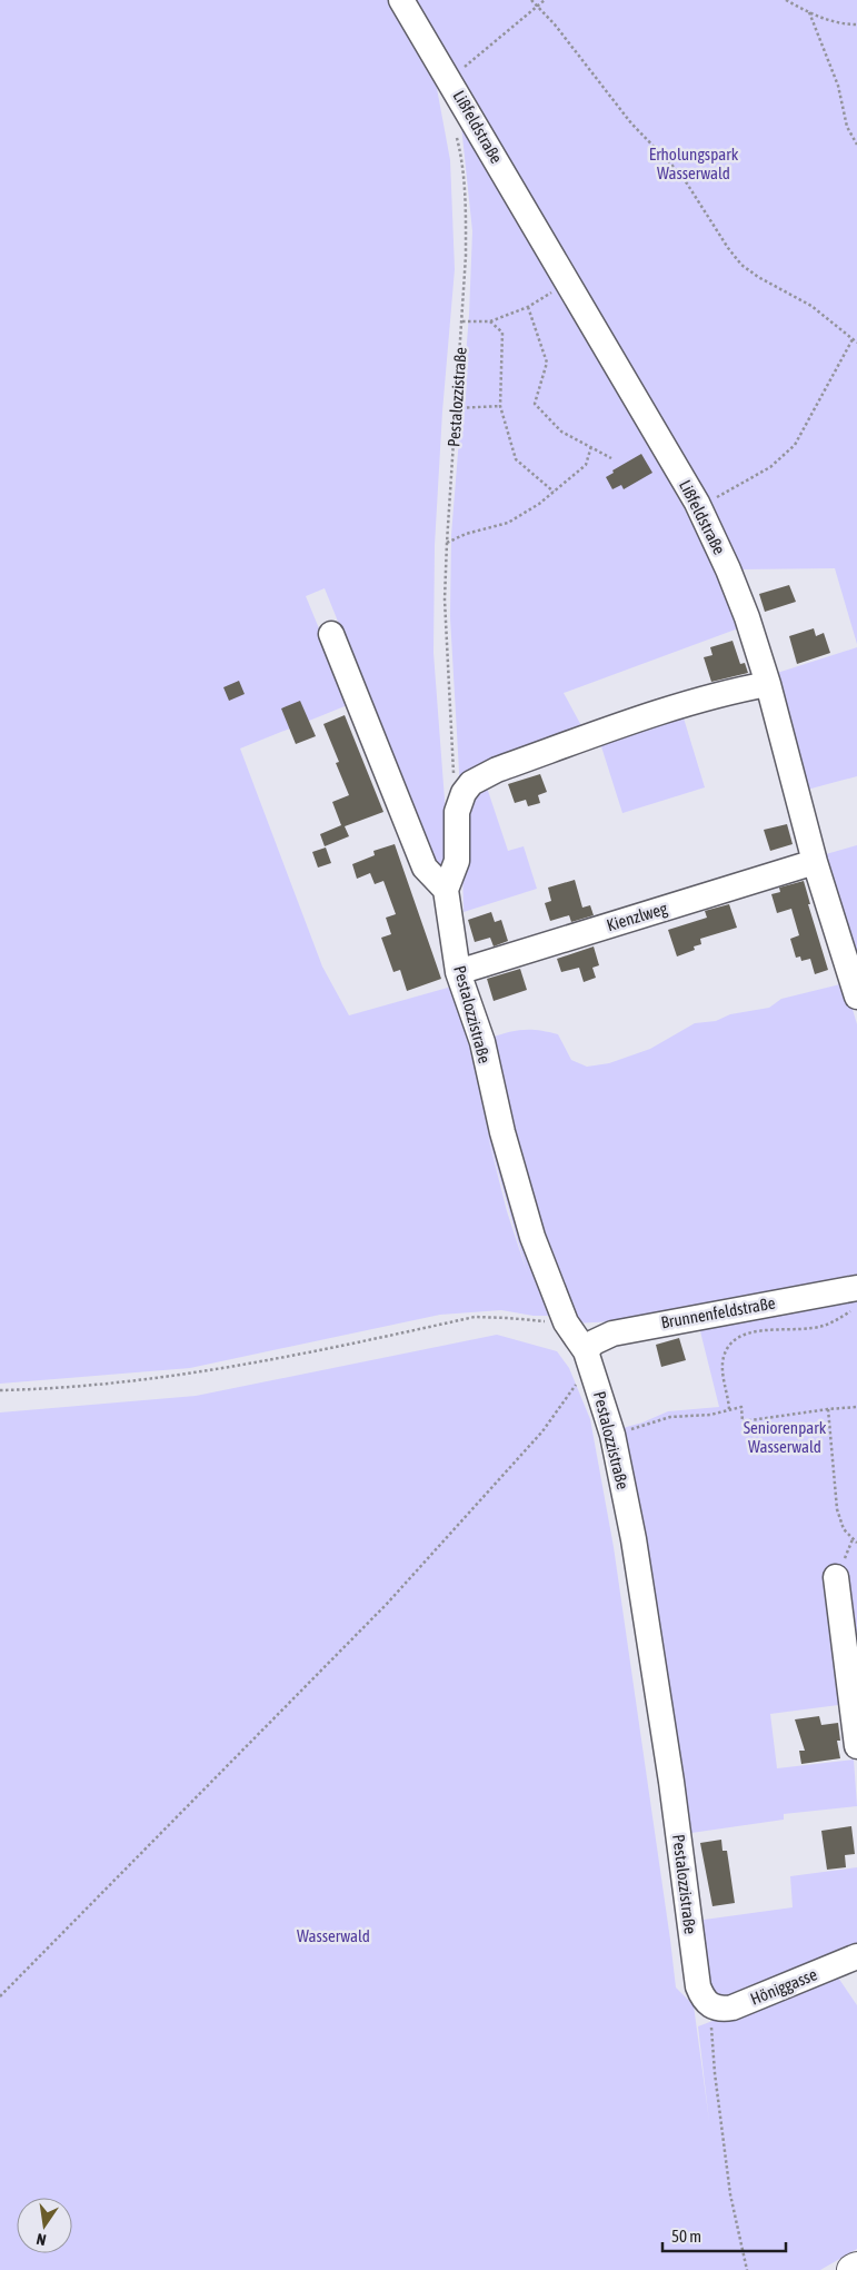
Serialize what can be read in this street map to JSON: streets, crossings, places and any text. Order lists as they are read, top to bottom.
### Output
{
  "streets": {
    "street": [
      "Lißfeldstraße",
      "Pestalozzistraße",
      "Kienzlweg",
      "Brunnenfeldstraße",
      "Höniggasse"
    ]
  },
  "crossings": [
    ["Lißfeldstraße", "Pestalozzistraße"],
    ["Lißfeldstraße", "Kienzlweg"],
    ["Pestalozzistraße", "Kienzlweg"],
    ["Pestalozzistraße", "Brunnenfeldstraße"],
    ["Pestalozzistraße", "Höniggasse"]
  ],
  "parks": ["Erholungspark Wasserwald", "Seniorenpark Wasserwald", "Wasserwald"],
  "scale_bar": "50 m",
  "north": "bottom"
}
